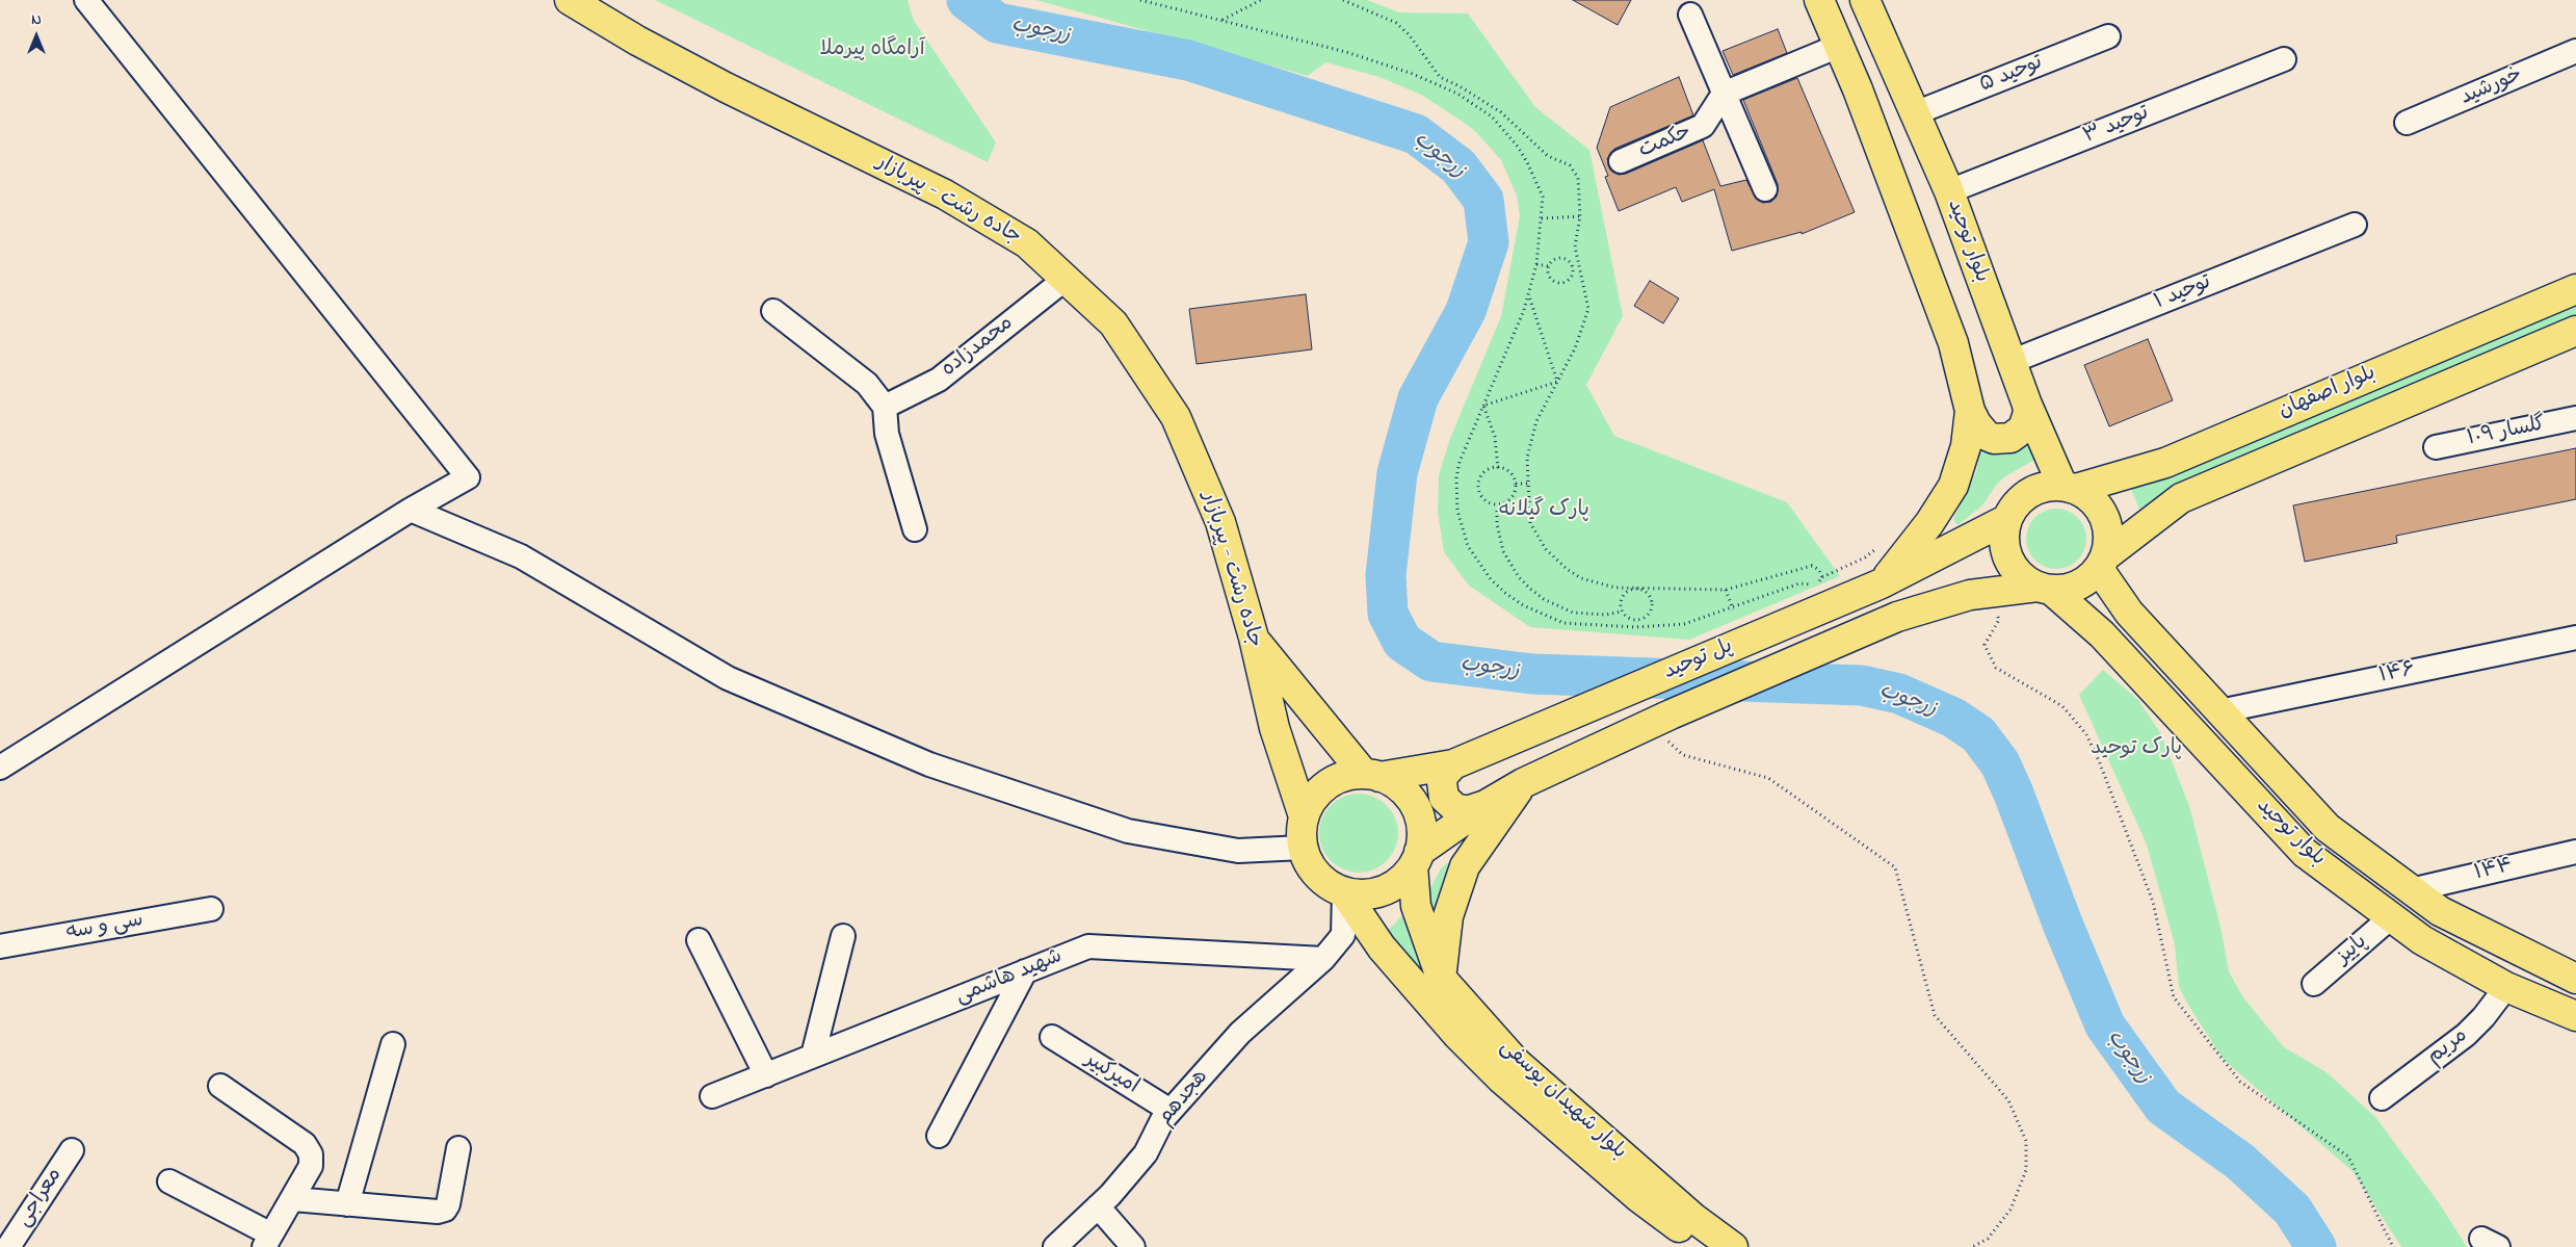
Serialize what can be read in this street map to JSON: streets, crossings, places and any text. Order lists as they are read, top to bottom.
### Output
{
  "streets": {
    "main road": [
      "جاده رشت - پیربازار",
      "بلوار توحید",
      "بلوار اصفهان",
      "پل توحید",
      "بلوار شهیدان یوسفی"
    ],
    "street": [
      "توحید ۵",
      "خورشید",
      "توحید ۳",
      "حکمت",
      "توحید ۱",
      "محمدزاده",
      "گلسار ۱۰۹",
      "۱۴۶",
      "۱۴۴",
      "سی و سه",
      "پاییز",
      "شهید هاشمی",
      "مریم",
      "امیرکبیر",
      "هجدهم",
      "معراجی"
    ]
  },
  "crossings": [
    ["توحید ۵", "بلوار توحید"],
    ["توحید ۳", "بلوار توحید"],
    ["جاده رشت - پیربازار", "محمدزاده"],
    ["جاده رشت - پیربازار", "پل توحید"],
    ["جاده رشت - پیربازار", "هجدهم"],
    ["جاده رشت - پیربازار", "بلوار شهیدان یوسفی"],
    ["بلوار توحید", "توحید ۱"],
    ["بلوار توحید", "بلوار اصفهان"],
    ["بلوار توحید", "پل توحید"],
    ["بلوار توحید", "۱۴۶"],
    ["بلوار توحید", "۱۴۴"],
    ["بلوار توحید", "پاییز"],
    ["بلوار توحید", "مریم"],
    ["بلوار اصفهان", "پل توحید"],
    ["پل توحید", "هجدهم"],
    ["پل توحید", "بلوار شهیدان یوسفی"],
    ["شهید هاشمی", "هجدهم"],
    ["امیرکبیر", "هجدهم"],
    ["هجدهم", "بلوار شهیدان یوسفی"]
  ],
  "water": ["زرجوب"],
  "parks": ["آرامگاه پیرملا", "پارک گیلانه", "پارک توحید"],
  "north": "top"
}
